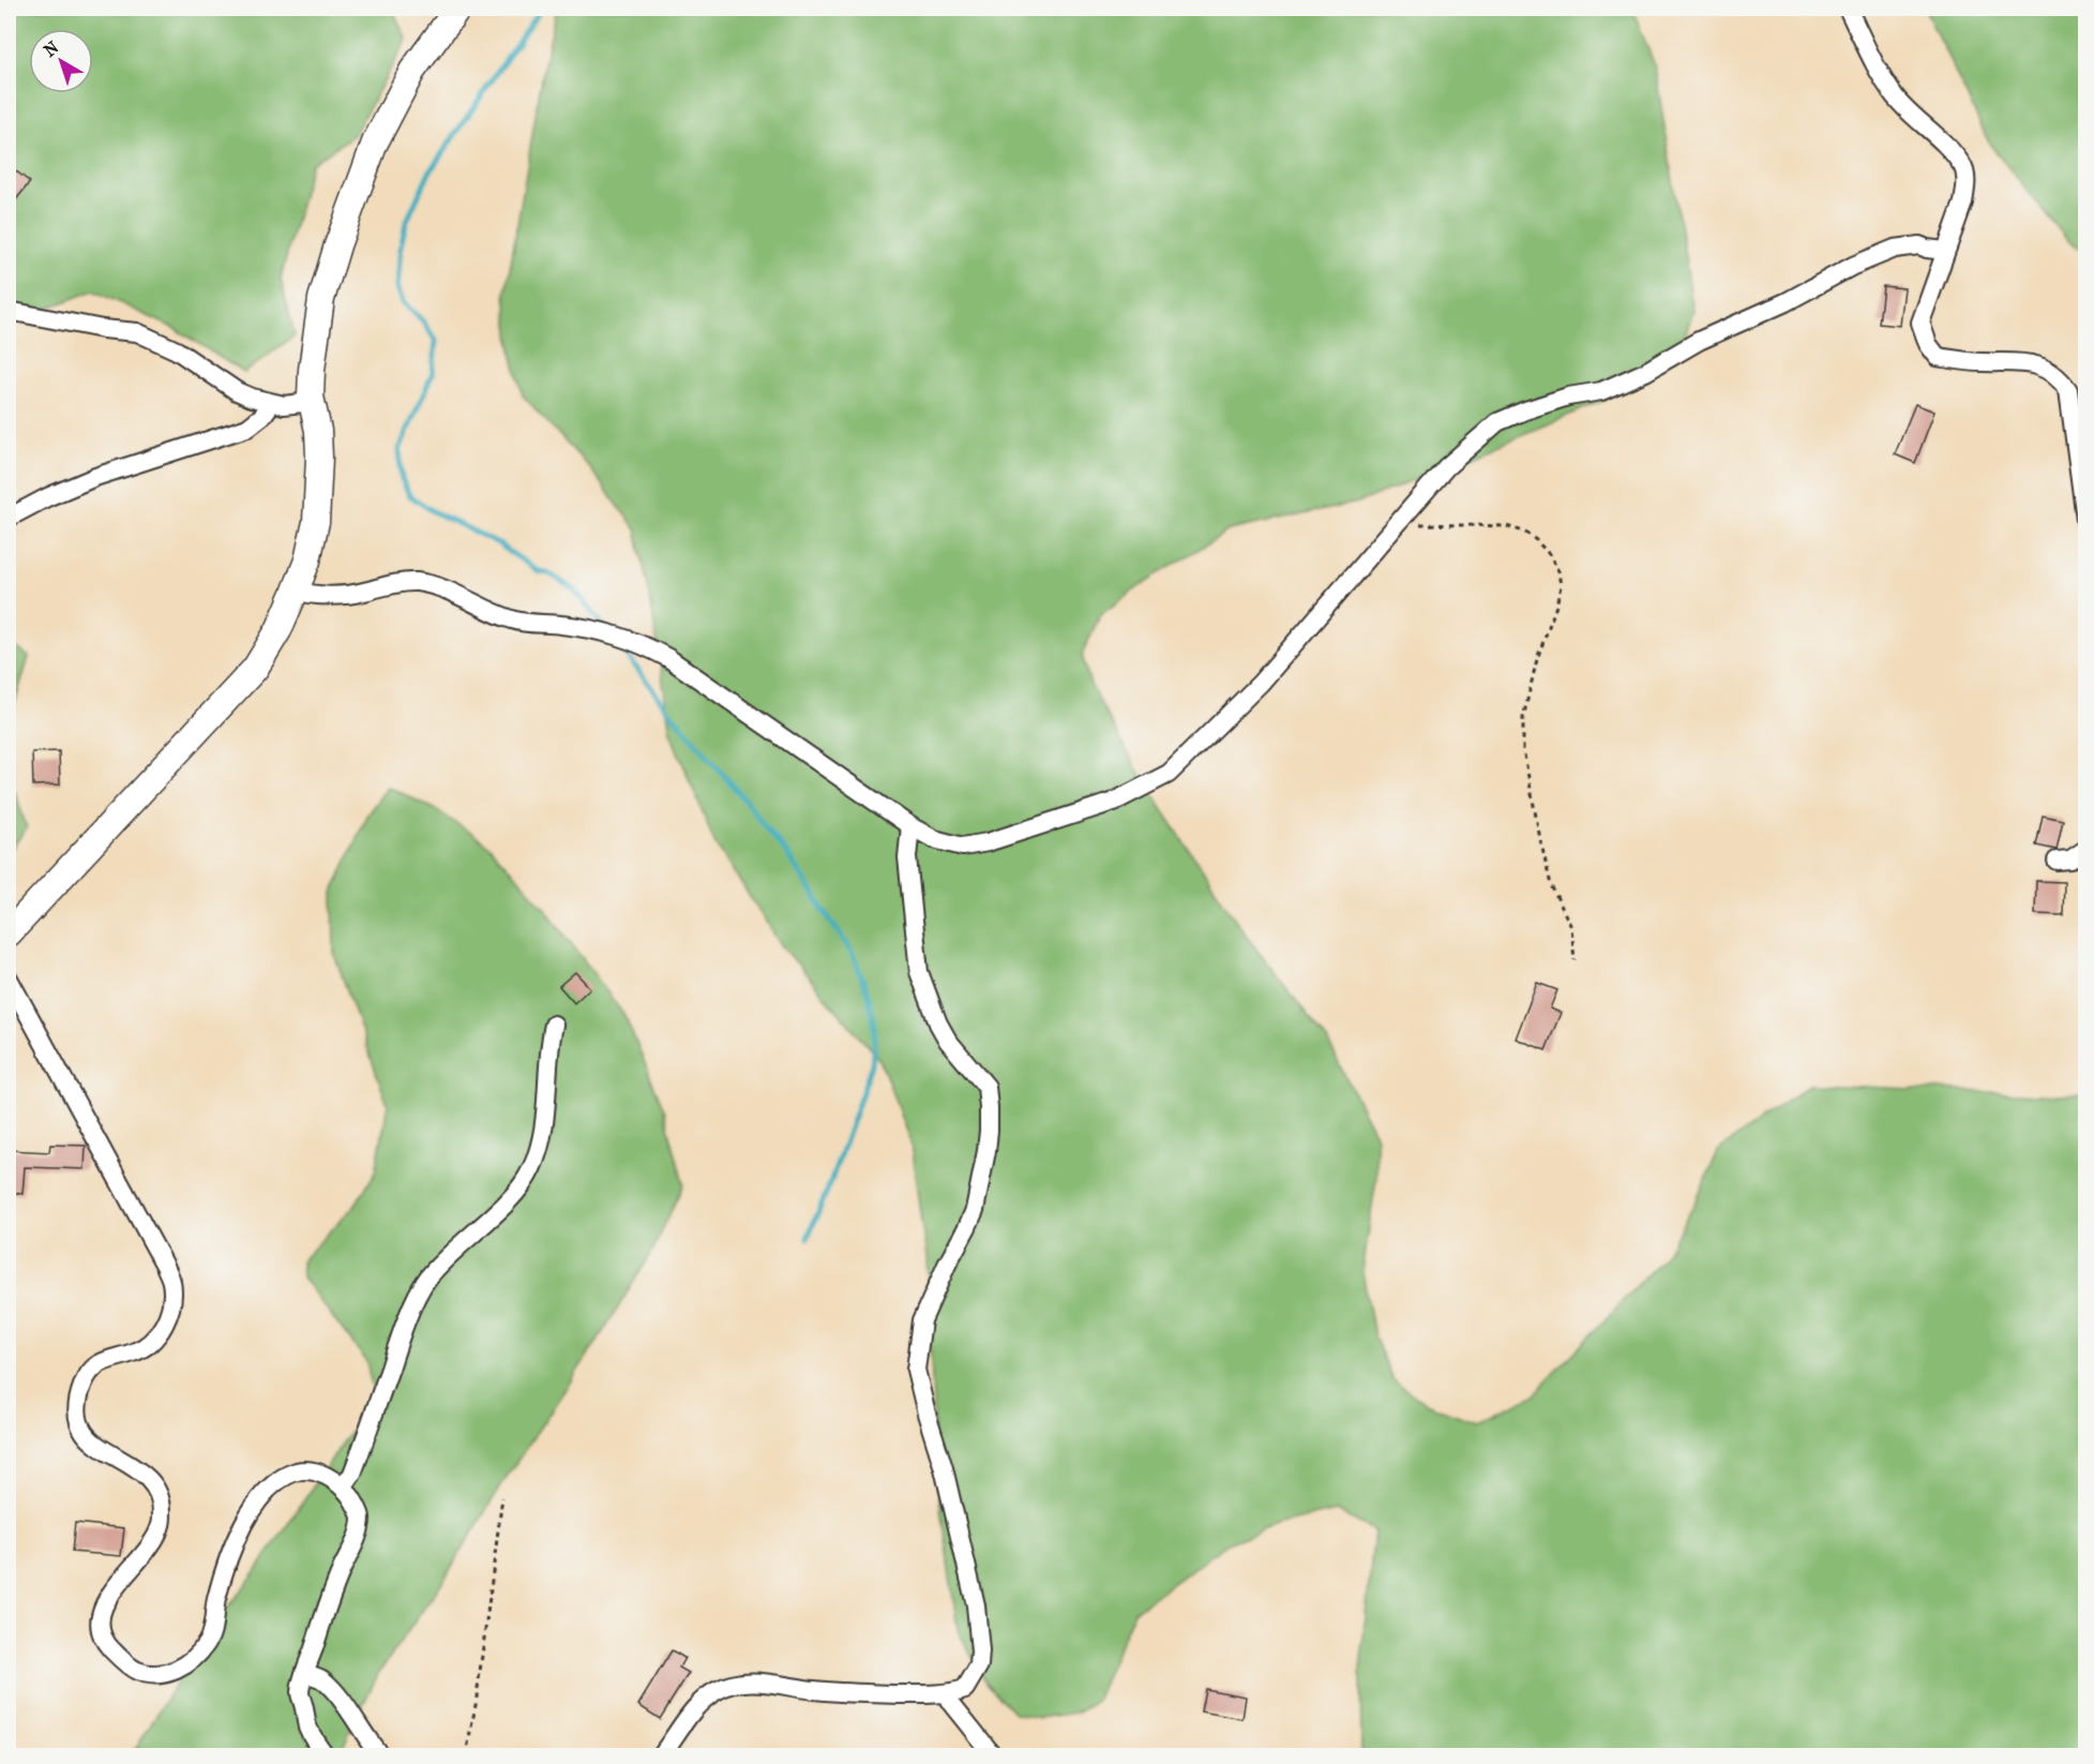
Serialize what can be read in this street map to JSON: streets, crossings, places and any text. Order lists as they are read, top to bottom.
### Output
{
  "north": "top left"
}
